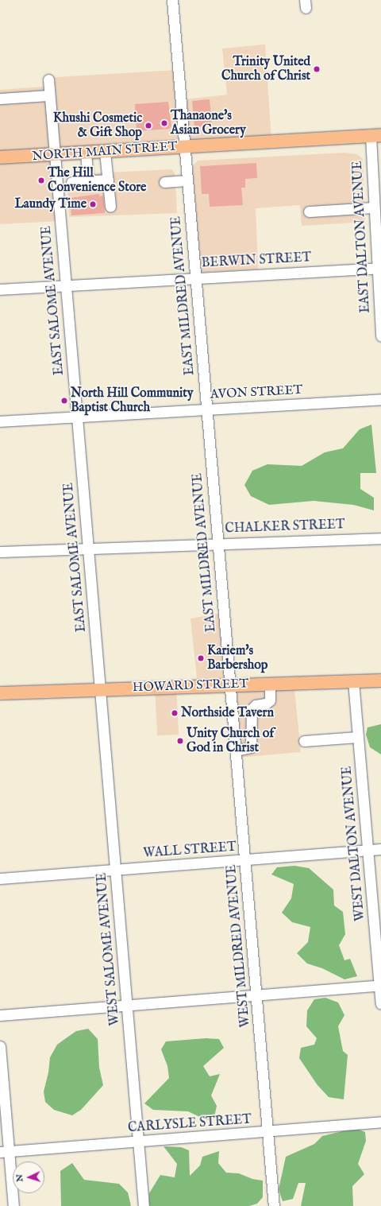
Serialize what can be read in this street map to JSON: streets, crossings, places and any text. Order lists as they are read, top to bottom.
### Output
{
  "streets": {
    "main road": ["NORTH MAIN STREET", "HOWARD STREET"],
    "street": [
      "EAST DALTON AVENUE",
      "BERWIN STREET",
      "EAST MILDRED AVENUE",
      "EAST SALOME AVENUE",
      "AVON STREET",
      "CHALKER STREET",
      "WEST DALTON AVENUE",
      "WALL STREET",
      "WEST MILDRED AVENUE",
      "WEST SALOME AVENUE",
      "CARLYSLE STREET"
    ]
  },
  "crossings": [
    ["NORTH MAIN STREET", "EAST DALTON AVENUE"],
    ["NORTH MAIN STREET", "EAST MILDRED AVENUE"],
    ["NORTH MAIN STREET", "EAST SALOME AVENUE"],
    ["EAST DALTON AVENUE", "BERWIN STREET"],
    ["BERWIN STREET", "EAST MILDRED AVENUE"],
    ["BERWIN STREET", "EAST SALOME AVENUE"],
    ["EAST MILDRED AVENUE", "AVON STREET"],
    ["EAST MILDRED AVENUE", "CHALKER STREET"],
    ["EAST MILDRED AVENUE", "HOWARD STREET"],
    ["EAST MILDRED AVENUE", "WEST MILDRED AVENUE"],
    ["EAST SALOME AVENUE", "AVON STREET"],
    ["EAST SALOME AVENUE", "CHALKER STREET"],
    ["EAST SALOME AVENUE", "HOWARD STREET"],
    ["EAST SALOME AVENUE", "WEST SALOME AVENUE"],
    ["HOWARD STREET", "WEST DALTON AVENUE"],
    ["HOWARD STREET", "WEST MILDRED AVENUE"],
    ["HOWARD STREET", "WEST SALOME AVENUE"],
    ["WEST DALTON AVENUE", "WALL STREET"],
    ["WALL STREET", "WEST MILDRED AVENUE"],
    ["WALL STREET", "WEST SALOME AVENUE"],
    ["WEST MILDRED AVENUE", "CARLYSLE STREET"],
    ["WEST SALOME AVENUE", "CARLYSLE STREET"]
  ],
  "places": [
    "Trinity United Church of Christ",
    "Thanaone's Asian Grocery",
    "Khushi Cosmetic & Gift Shop",
    "The Hill Convenience Store",
    "Laundy Time",
    "North Hill Community Baptist Church",
    "Kariem's Barbershop",
    "Northside Tavern",
    "Unity Church of God in Christ"
  ],
  "north": "left"
}
